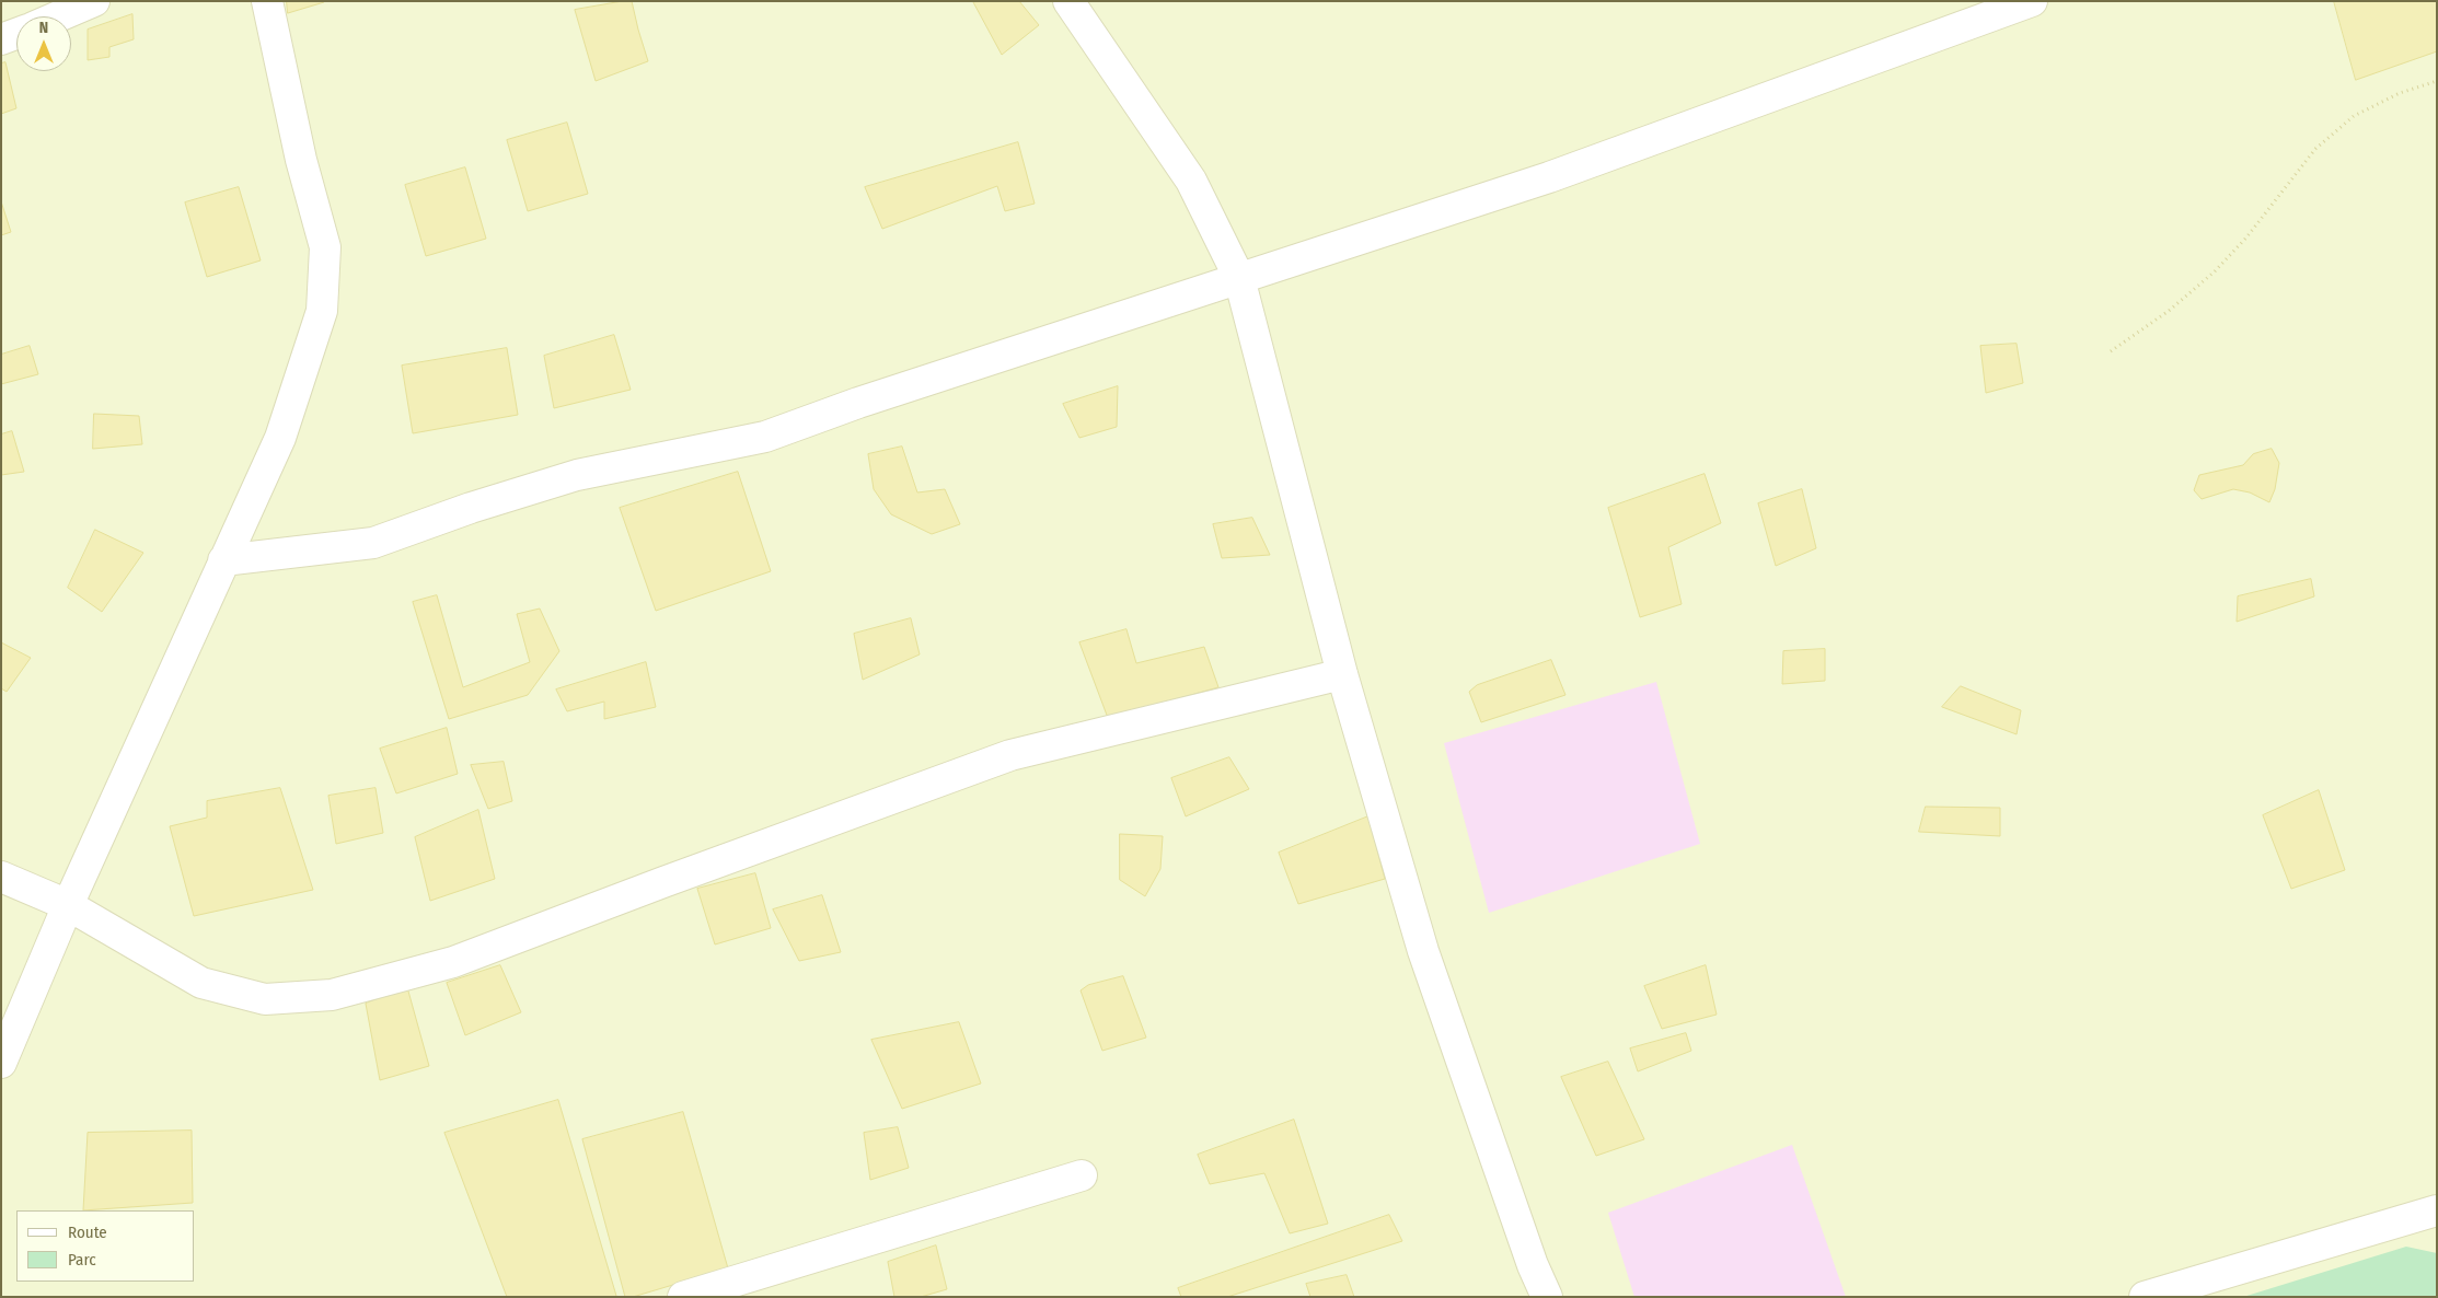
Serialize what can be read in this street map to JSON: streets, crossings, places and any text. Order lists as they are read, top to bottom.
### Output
{
  "legend": ["Route", "Parc"],
  "north": "top"
}
